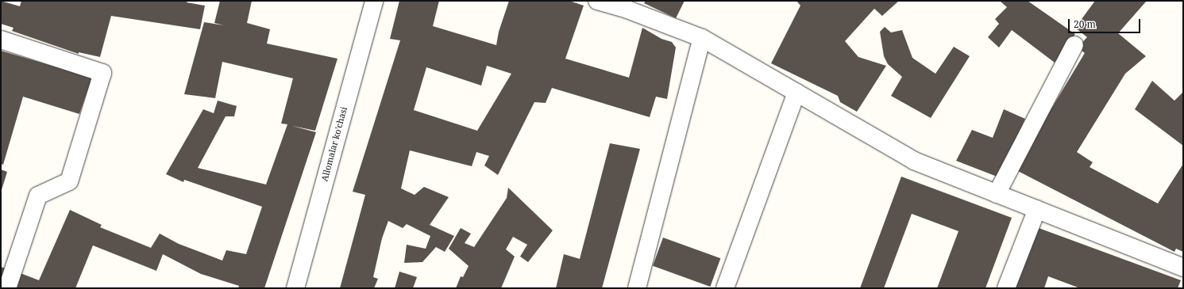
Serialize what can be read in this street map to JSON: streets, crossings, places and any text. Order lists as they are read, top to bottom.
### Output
{
  "streets": {
    "street": ["Allomalar ko'chasi"]
  },
  "scale_bar": "20 m"
}
